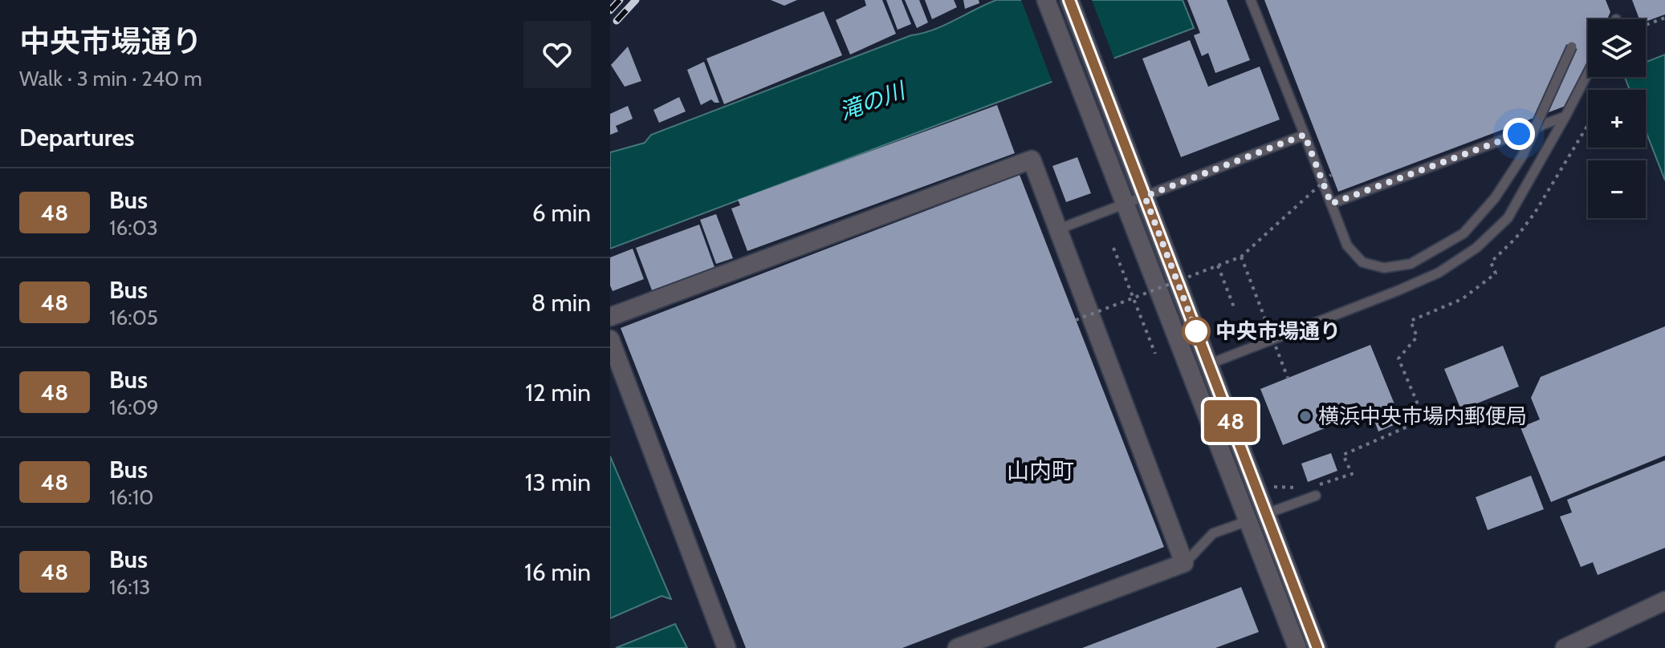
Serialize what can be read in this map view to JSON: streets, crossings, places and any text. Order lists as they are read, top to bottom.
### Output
{
  "districts": ["山内町"],
  "water": ["滝の川"],
  "places": ["中央市場通り", "横浜中央市場内郵便局"],
  "lines": ["bus line 48"],
  "page": {
    "heading": [
      ["中央市場通り", "Walk · 3 min · 240 m"],
      "Departures"
    ],
    "on_map": "48",
    "map_buttons": ["+", "−"],
    "list": [
      {
        "mark": "48",
        "name": "Bus",
        "note": "16:03",
        "value": "6 min"
      },
      {
        "mark": "48",
        "name": "Bus",
        "note": "16:05",
        "value": "8 min"
      },
      {
        "mark": "48",
        "name": "Bus",
        "note": "16:09",
        "value": "12 min"
      },
      {
        "mark": "48",
        "name": "Bus",
        "note": "16:10",
        "value": "13 min"
      },
      {
        "mark": "48",
        "name": "Bus",
        "note": "16:13",
        "value": "16 min"
      }
    ]
  }
}
